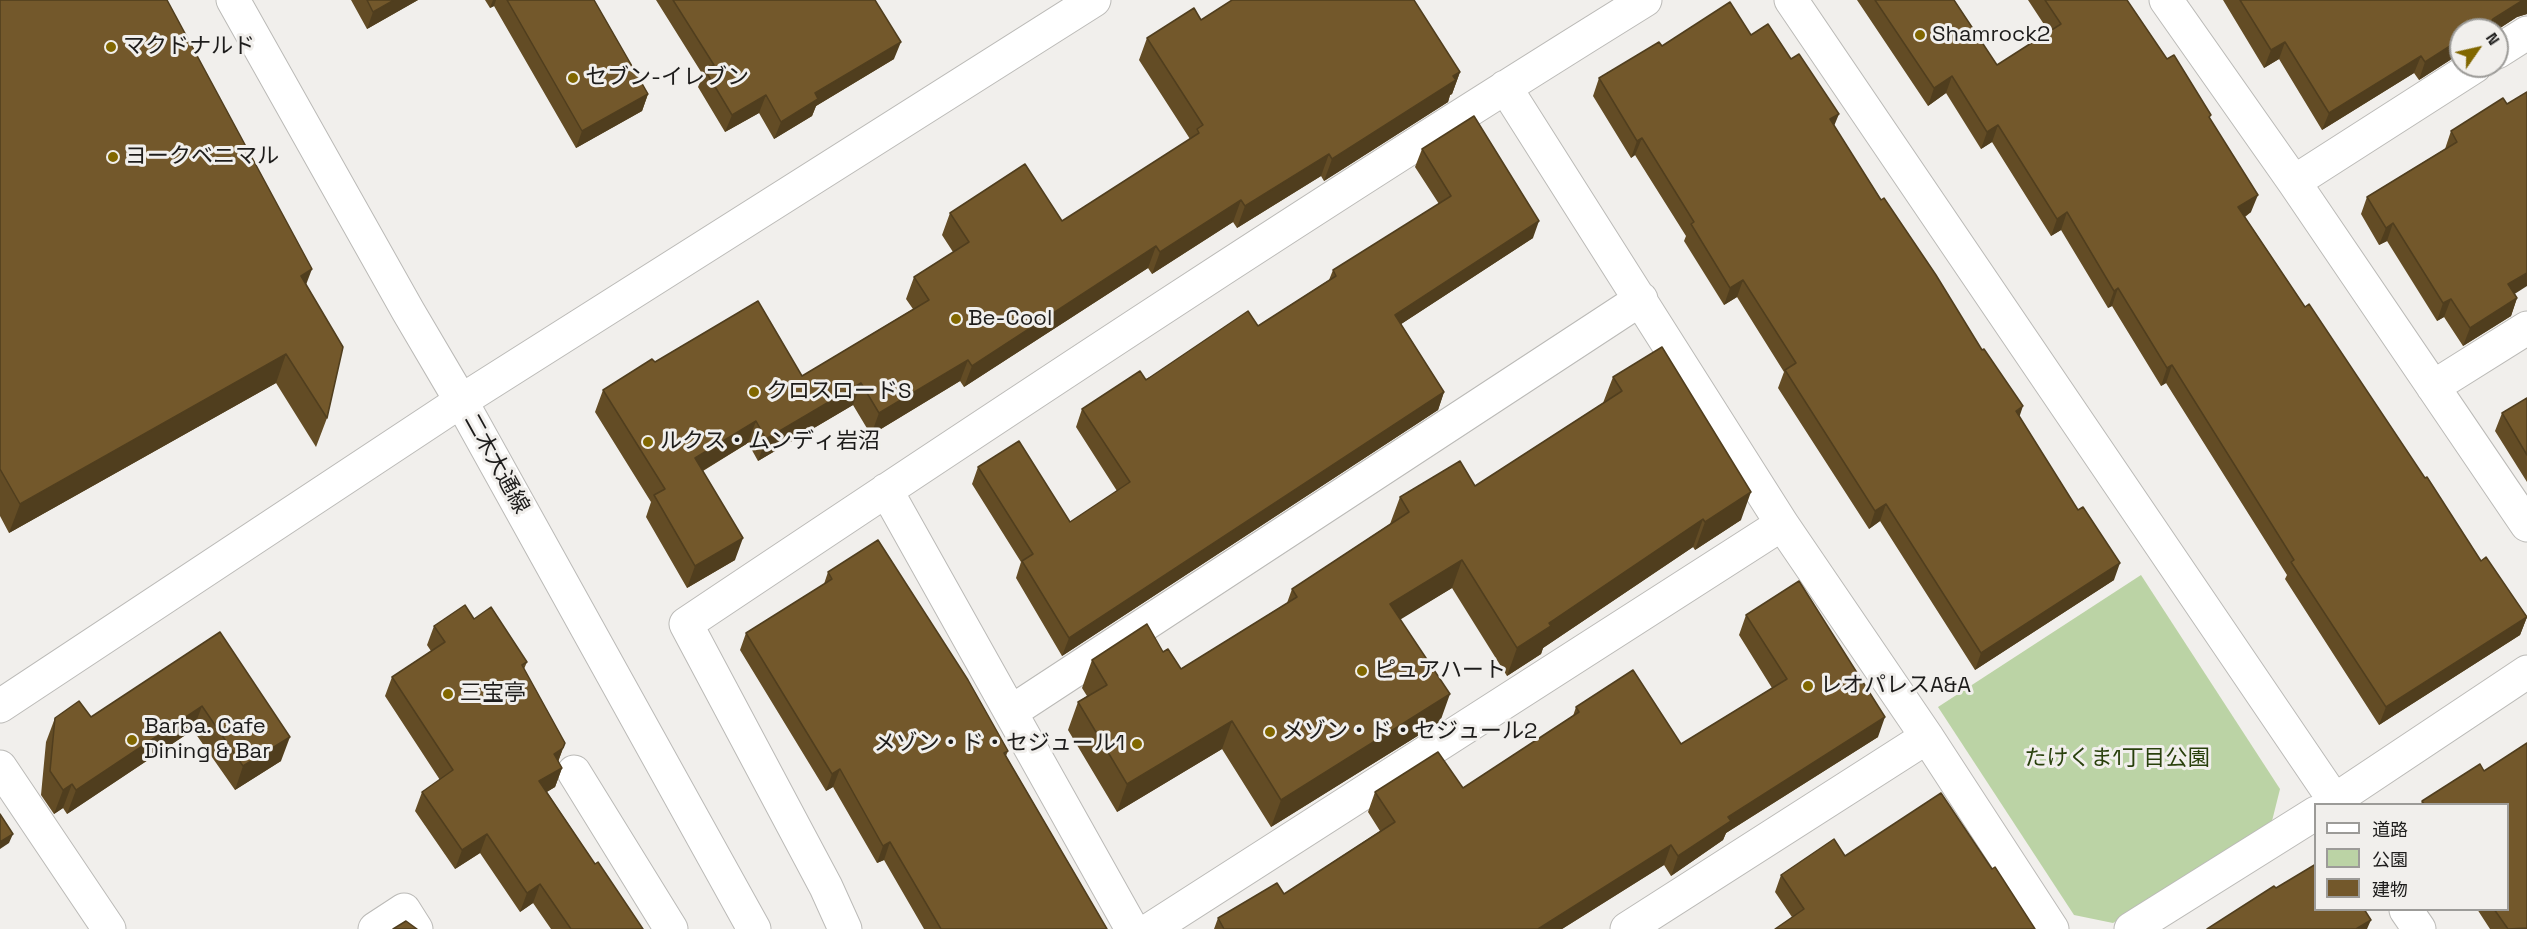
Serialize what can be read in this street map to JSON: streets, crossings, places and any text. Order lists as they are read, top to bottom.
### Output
{
  "streets": {
    "street": ["二木大通線"]
  },
  "parks": ["たけくま1丁目公園"],
  "places": [
    "Shamrock2",
    "マクドナルド",
    "セブン-イレブン",
    "ヨークベニマル",
    "Be-Cool",
    "クロスロードS",
    "ルクス・ムンディ岩沼",
    "ピュアハート",
    "レオパレスA&A",
    "三宝亭",
    "メゾン・ド・セジュール2",
    "Barba. Cafe Dining & Bar",
    "メゾン・ド・セジュール1"
  ],
  "legend": ["道路", "公園", "建物"],
  "north": "top right"
}
